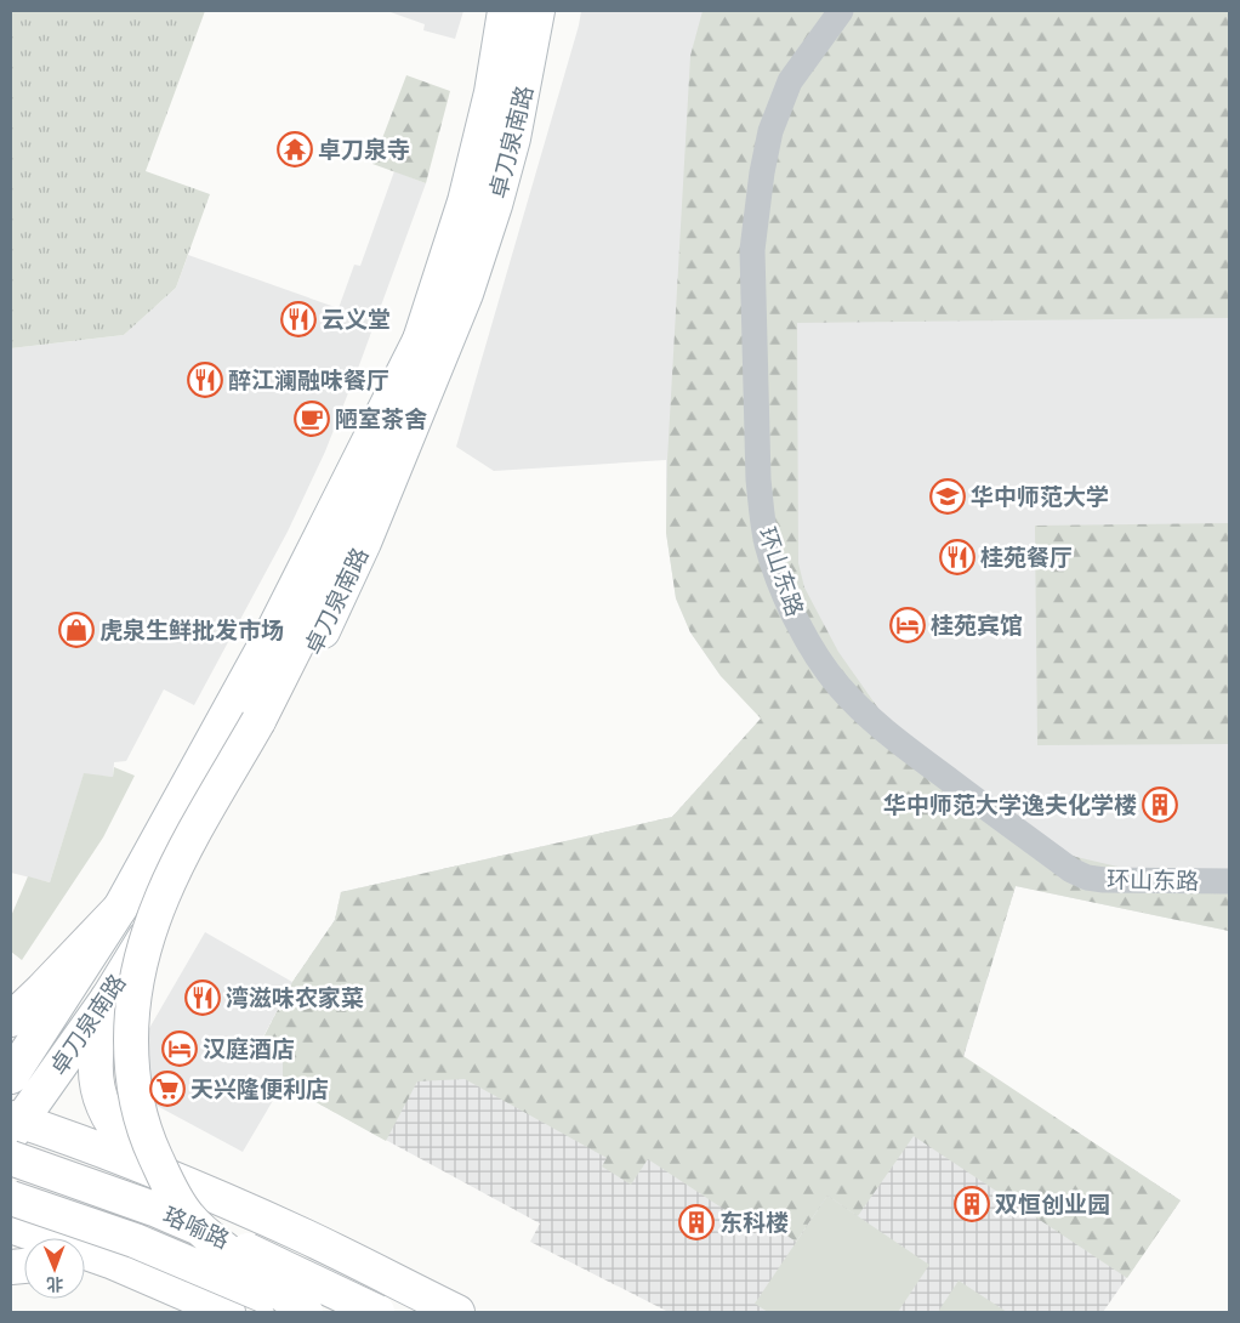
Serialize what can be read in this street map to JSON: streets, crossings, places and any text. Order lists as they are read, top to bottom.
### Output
{
  "streets": {
    "main road": ["卓刀泉南路", "珞喻路"],
    "street": ["环山东路"]
  },
  "places": {
    "temple": ["卓刀泉寺"],
    "restaurant": [
      "云义堂",
      "醉江澜融味餐厅",
      "桂苑餐厅",
      "湾滋味农家菜"
    ],
    "cafe": ["陋室茶舍"],
    "school or university": ["华中师范大学"],
    "hotel": ["桂苑宾馆", "汉庭酒店"],
    "shop": ["虎泉生鲜批发市场"],
    "building": ["华中师范大学逸夫化学楼", "双恒创业园", "东科楼"],
    "supermarket": ["天兴隆便利店"]
  },
  "north": "bottom"
}
